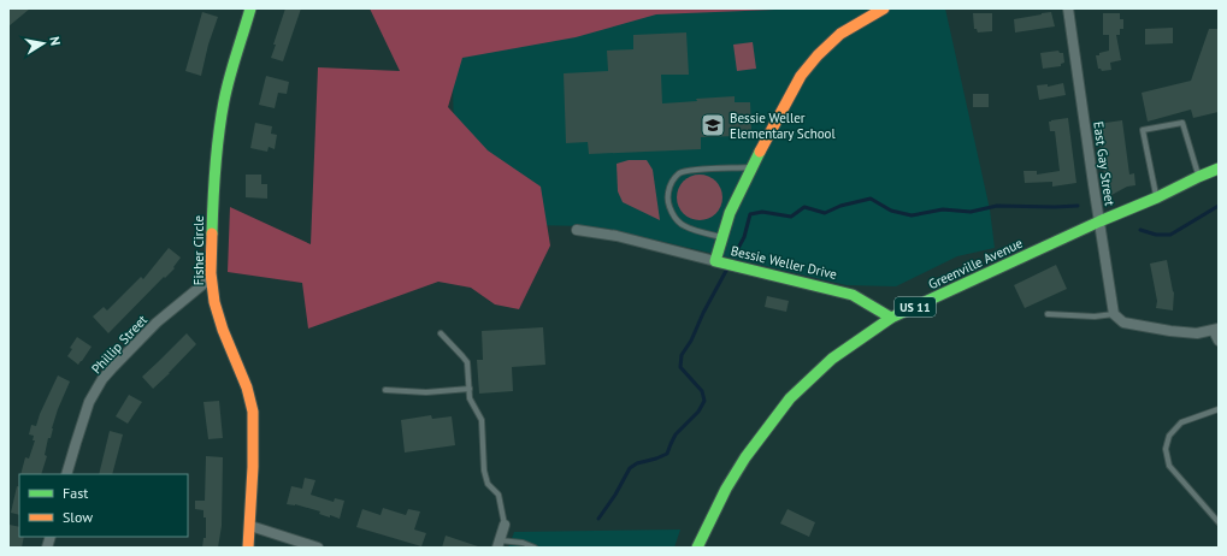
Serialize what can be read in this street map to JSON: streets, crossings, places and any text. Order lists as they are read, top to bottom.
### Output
{
  "streets": {
    "street": [
      "East Gay Street",
      "Fisher Circle",
      "Bessie Weller Drive",
      "Greenville Avenue",
      "US 11",
      "Phillip Street"
    ]
  },
  "crossings": [
    ["East Gay Street", "Greenville Avenue"],
    ["Fisher Circle", "Phillip Street"],
    ["Bessie Weller Drive", "Greenville Avenue"]
  ],
  "places": {
    "school or university": ["Bessie Weller Elementary School"]
  },
  "legend": ["Fast", "Slow"],
  "north": "right"
}
